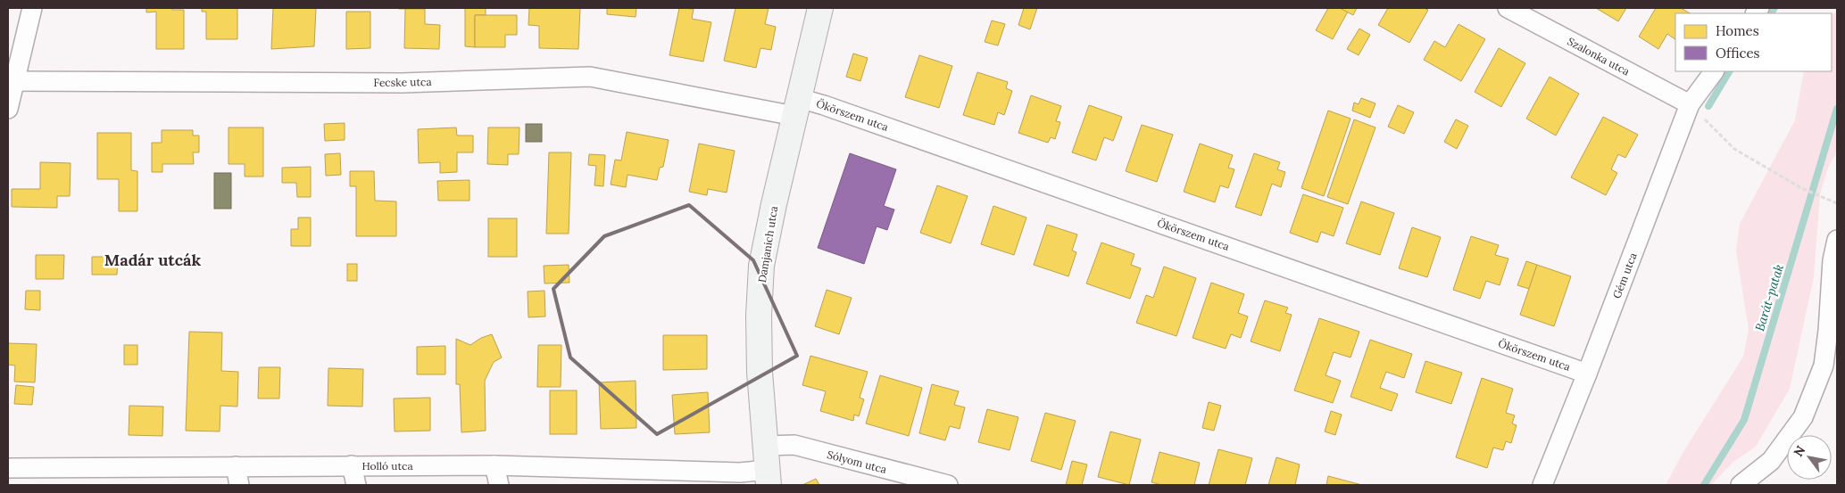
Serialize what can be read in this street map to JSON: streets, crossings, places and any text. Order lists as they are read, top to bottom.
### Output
{
  "streets": {
    "main road": ["Damjanich utca"],
    "street": [
      "Szalonka utca",
      "Fecske utca",
      "Ökörszem utca",
      "Gém utca",
      "Sólyom utca",
      "Holló utca"
    ]
  },
  "crossings": [
    ["Szalonka utca", "Gém utca"],
    ["Fecske utca", "Ökörszem utca"],
    ["Fecske utca", "Damjanich utca"],
    ["Ökörszem utca", "Damjanich utca"],
    ["Ökörszem utca", "Gém utca"],
    ["Damjanich utca", "Sólyom utca"],
    ["Damjanich utca", "Holló utca"]
  ],
  "districts": ["Madár utcák"],
  "water": ["Barát-patak"],
  "legend": ["Homes", "Offices"],
  "north": "top left"
}
